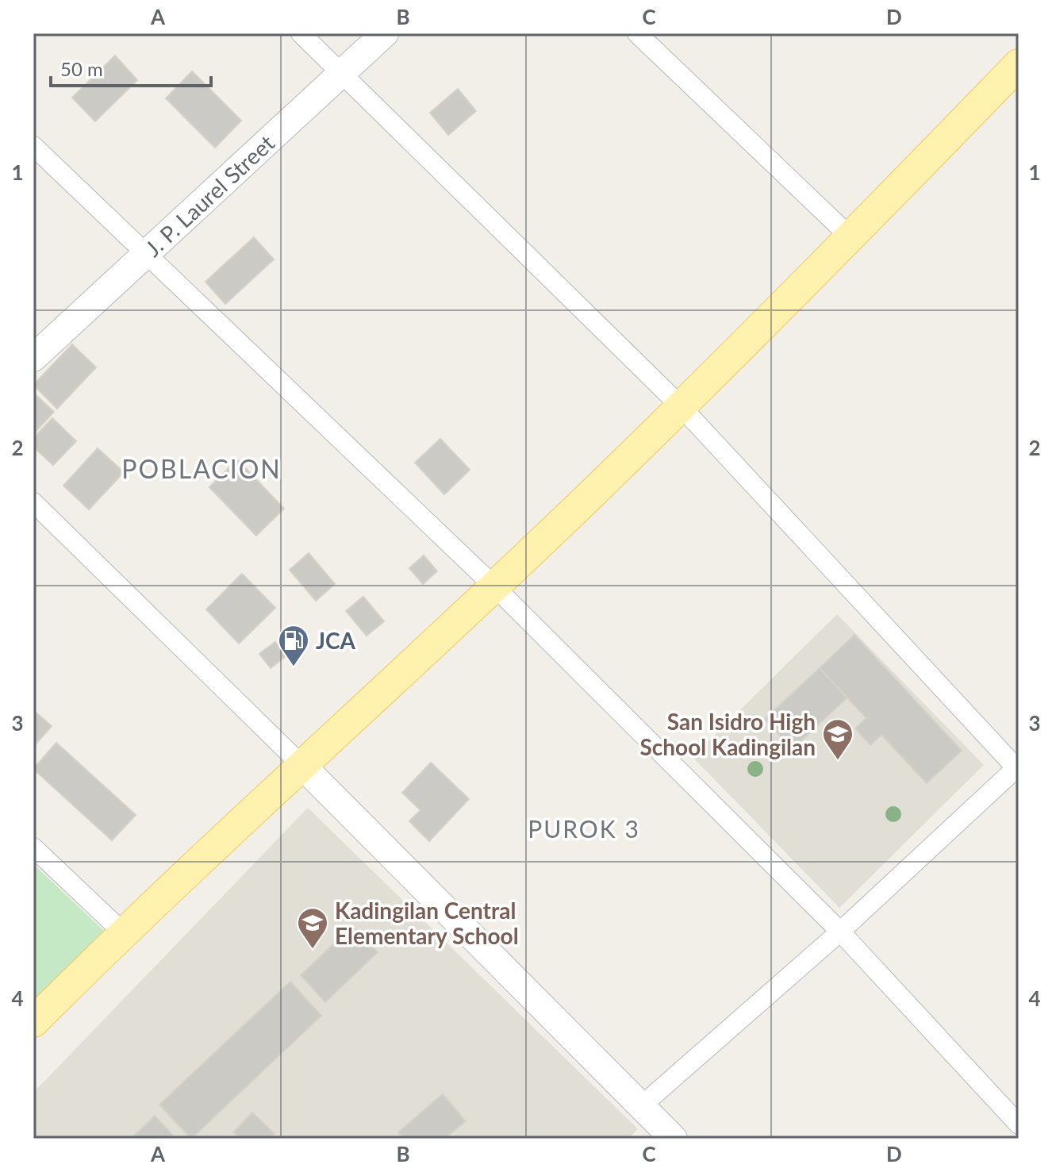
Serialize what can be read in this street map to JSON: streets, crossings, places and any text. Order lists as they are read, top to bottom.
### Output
{
  "streets": {
    "street": ["J. P. Laurel Street"]
  },
  "districts": ["POBLACION", "PUROK 3"],
  "places": {
    "fuel station": ["JCA"],
    "school or university": ["San Isidro High School Kadingilan", "Kadingilan Central Elementary School"]
  },
  "scale_bar": "50 m",
  "grid": {
    "columns": [
      "A",
      "B",
      "C",
      "D"
    ],
    "rows": [
      "1",
      "2",
      "3",
      "4"
    ]
  }
}
